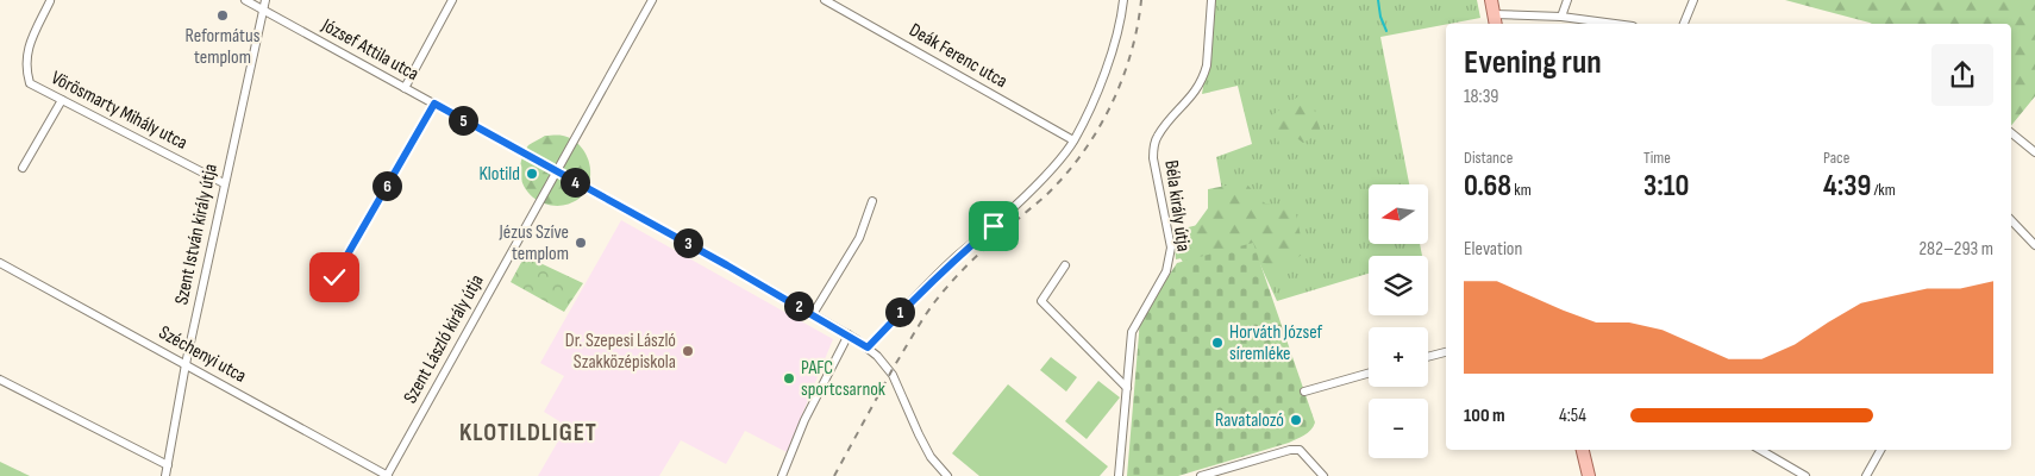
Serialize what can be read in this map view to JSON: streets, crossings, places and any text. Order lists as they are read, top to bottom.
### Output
{
  "streets": {
    "street": [
      "József Attila utca",
      "Deák Ferenc utca",
      "Vörösmarty Mihály utca",
      "Béla király útja",
      "Szent István király útja",
      "Szent László király útja",
      "Széchenyi utca"
    ]
  },
  "crossings": [
    ["József Attila utca", "Szent István király útja"],
    ["József Attila utca", "Szent László király útja"],
    ["Vörösmarty Mihály utca", "Szent István király útja"],
    ["Szent István király útja", "Széchenyi utca"],
    ["Szent László király útja", "Széchenyi utca"]
  ],
  "districts": ["KLOTILDLIGET"],
  "places": [
    "Református templom",
    "Klotild",
    "Jézus Szíve templom",
    "Horváth József síremléke",
    "Dr. Szepesi László Szakközépiskola",
    "PAFC sportcsarnok",
    "Ravatalozó"
  ],
  "north": "left",
  "page": {
    "heading": ["Evening run", "18:39"],
    "pins": [
      "5",
      "4",
      "6",
      "3",
      "2",
      "1"
    ],
    "stats": [
      ["Distance", "0.68 km"],
      ["Time", "3:10"],
      ["Pace", "4:39 /km"]
    ],
    "map_buttons": ["+", "−"],
    "chart": ["Elevation", "282–293 m"],
    "list": [
      {
        "name": "100 m",
        "note": "4:54"
      }
    ]
  }
}
